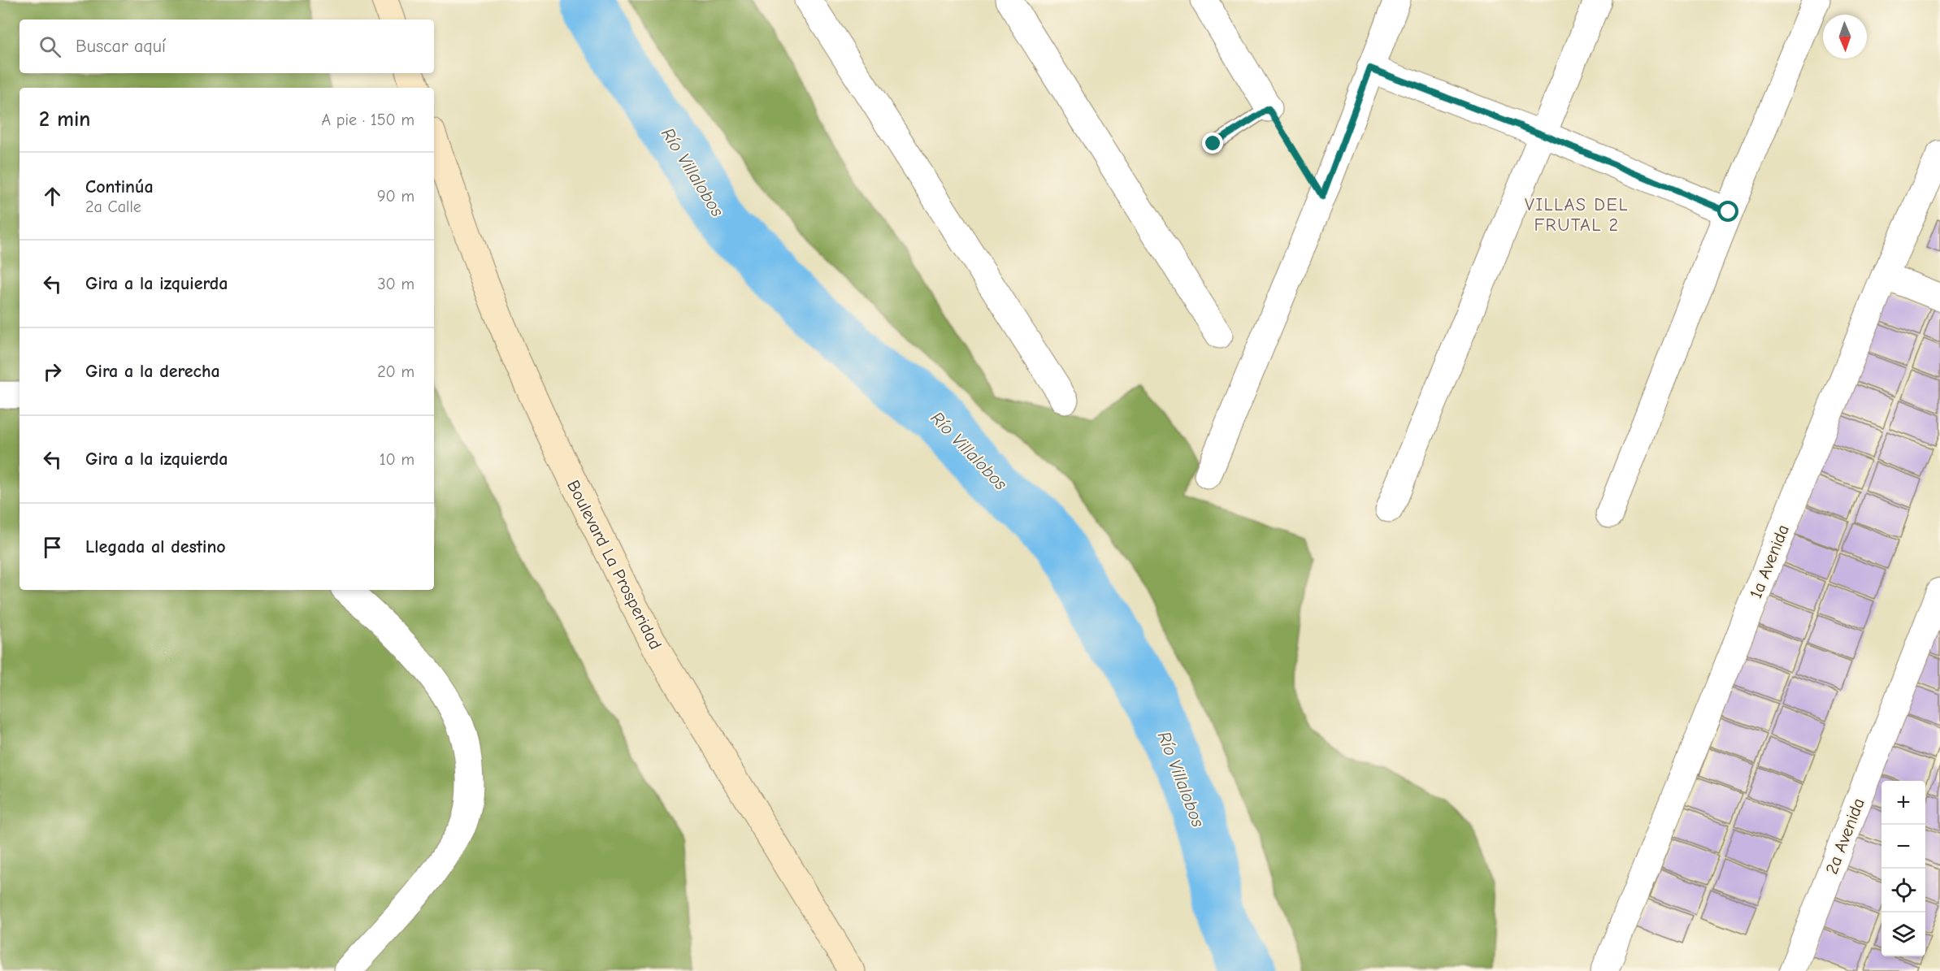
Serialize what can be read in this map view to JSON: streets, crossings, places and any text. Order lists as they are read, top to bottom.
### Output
{
  "streets": {
    "main road": ["Boulevard La Prosperidad"],
    "street": ["1a Avenida", "2a Avenida"]
  },
  "districts": ["VILLAS DEL FRUTAL 2"],
  "water": ["Río Villalobos"],
  "north": "bottom",
  "page": {
    "search": "Buscar aquí",
    "heading": ["2 min", "A pie · 150 m"],
    "list": [
      ["Continúa", "2a Calle", "90 m"],
      ["Gira a la izquierda", "30 m"],
      ["Gira a la derecha", "20 m"],
      ["Gira a la izquierda", "10 m"],
      "Llegada al destino"
    ],
    "map_buttons": ["+", "−"]
  }
}
